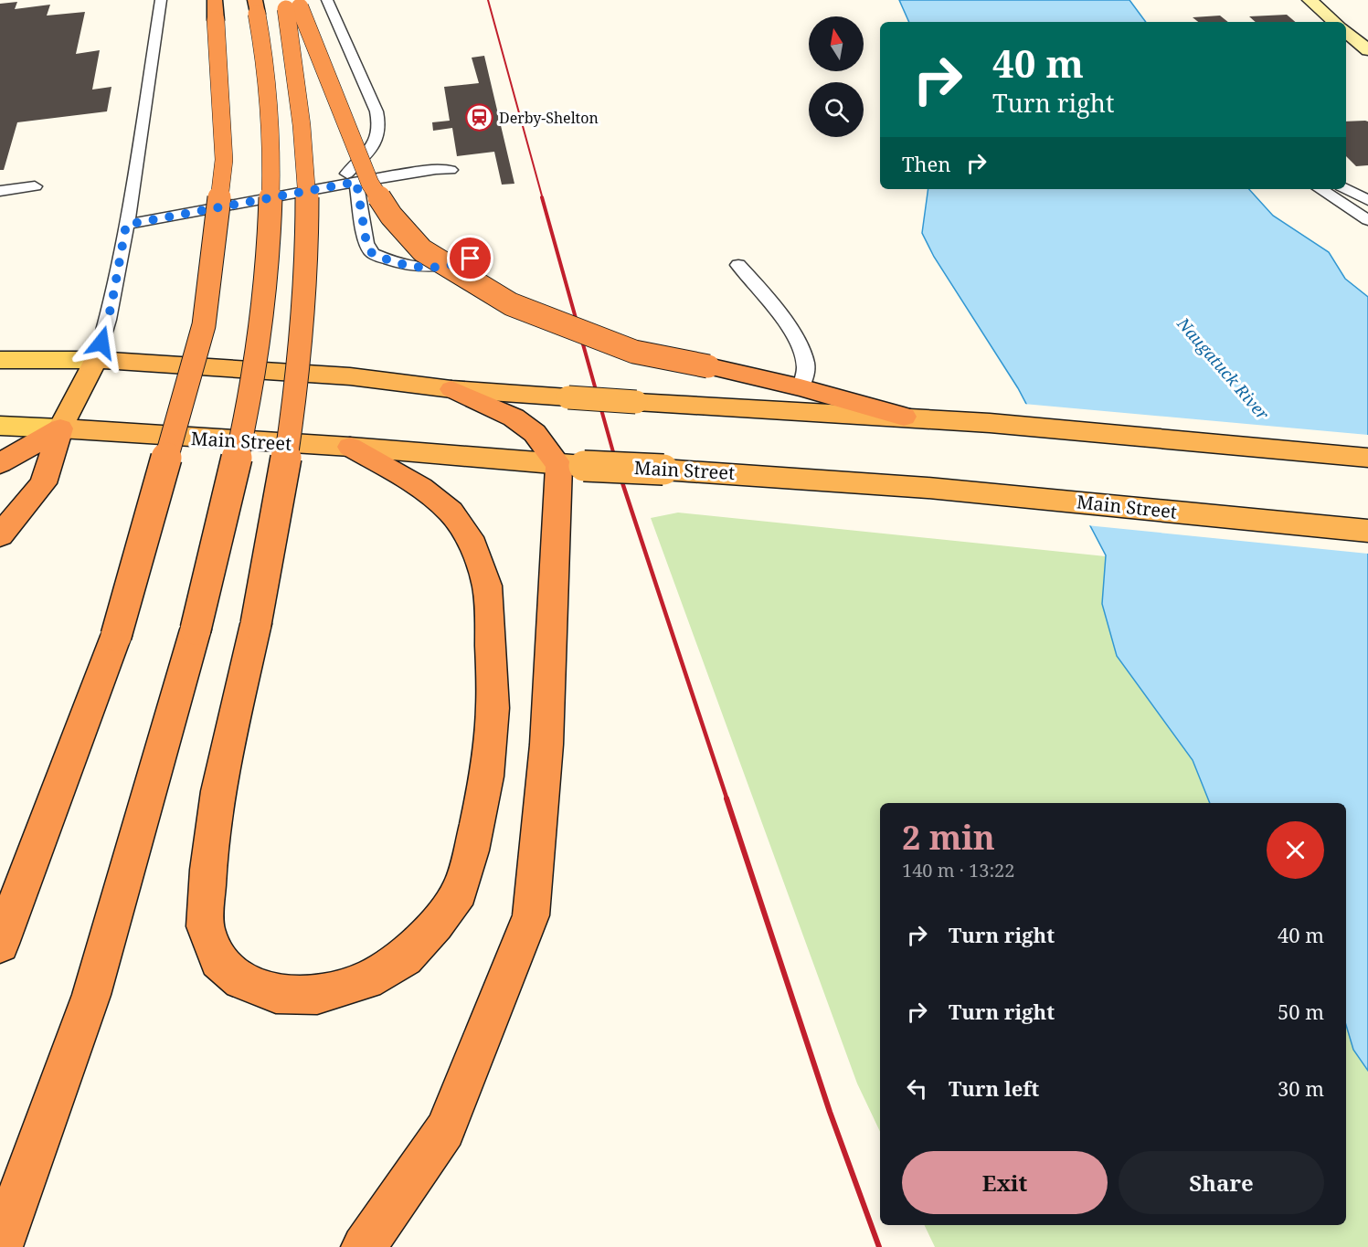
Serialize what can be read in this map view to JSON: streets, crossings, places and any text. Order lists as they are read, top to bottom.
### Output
{
  "streets": {
    "highway": ["Main Street"]
  },
  "water": ["Naugatuck River"],
  "places": {
    "station": ["Derby-Shelton"]
  },
  "north": "top",
  "page": {
    "turn": ["40 m", "Turn right"],
    "then": "Then",
    "heading": ["2 min", "140 m · 13:22"],
    "list": [
      {
        "name": "Turn right",
        "value": "40 m"
      },
      {
        "name": "Turn right",
        "value": "50 m"
      },
      {
        "name": "Turn left",
        "value": "30 m"
      }
    ],
    "buttons": ["Exit", "Share"]
  }
}
